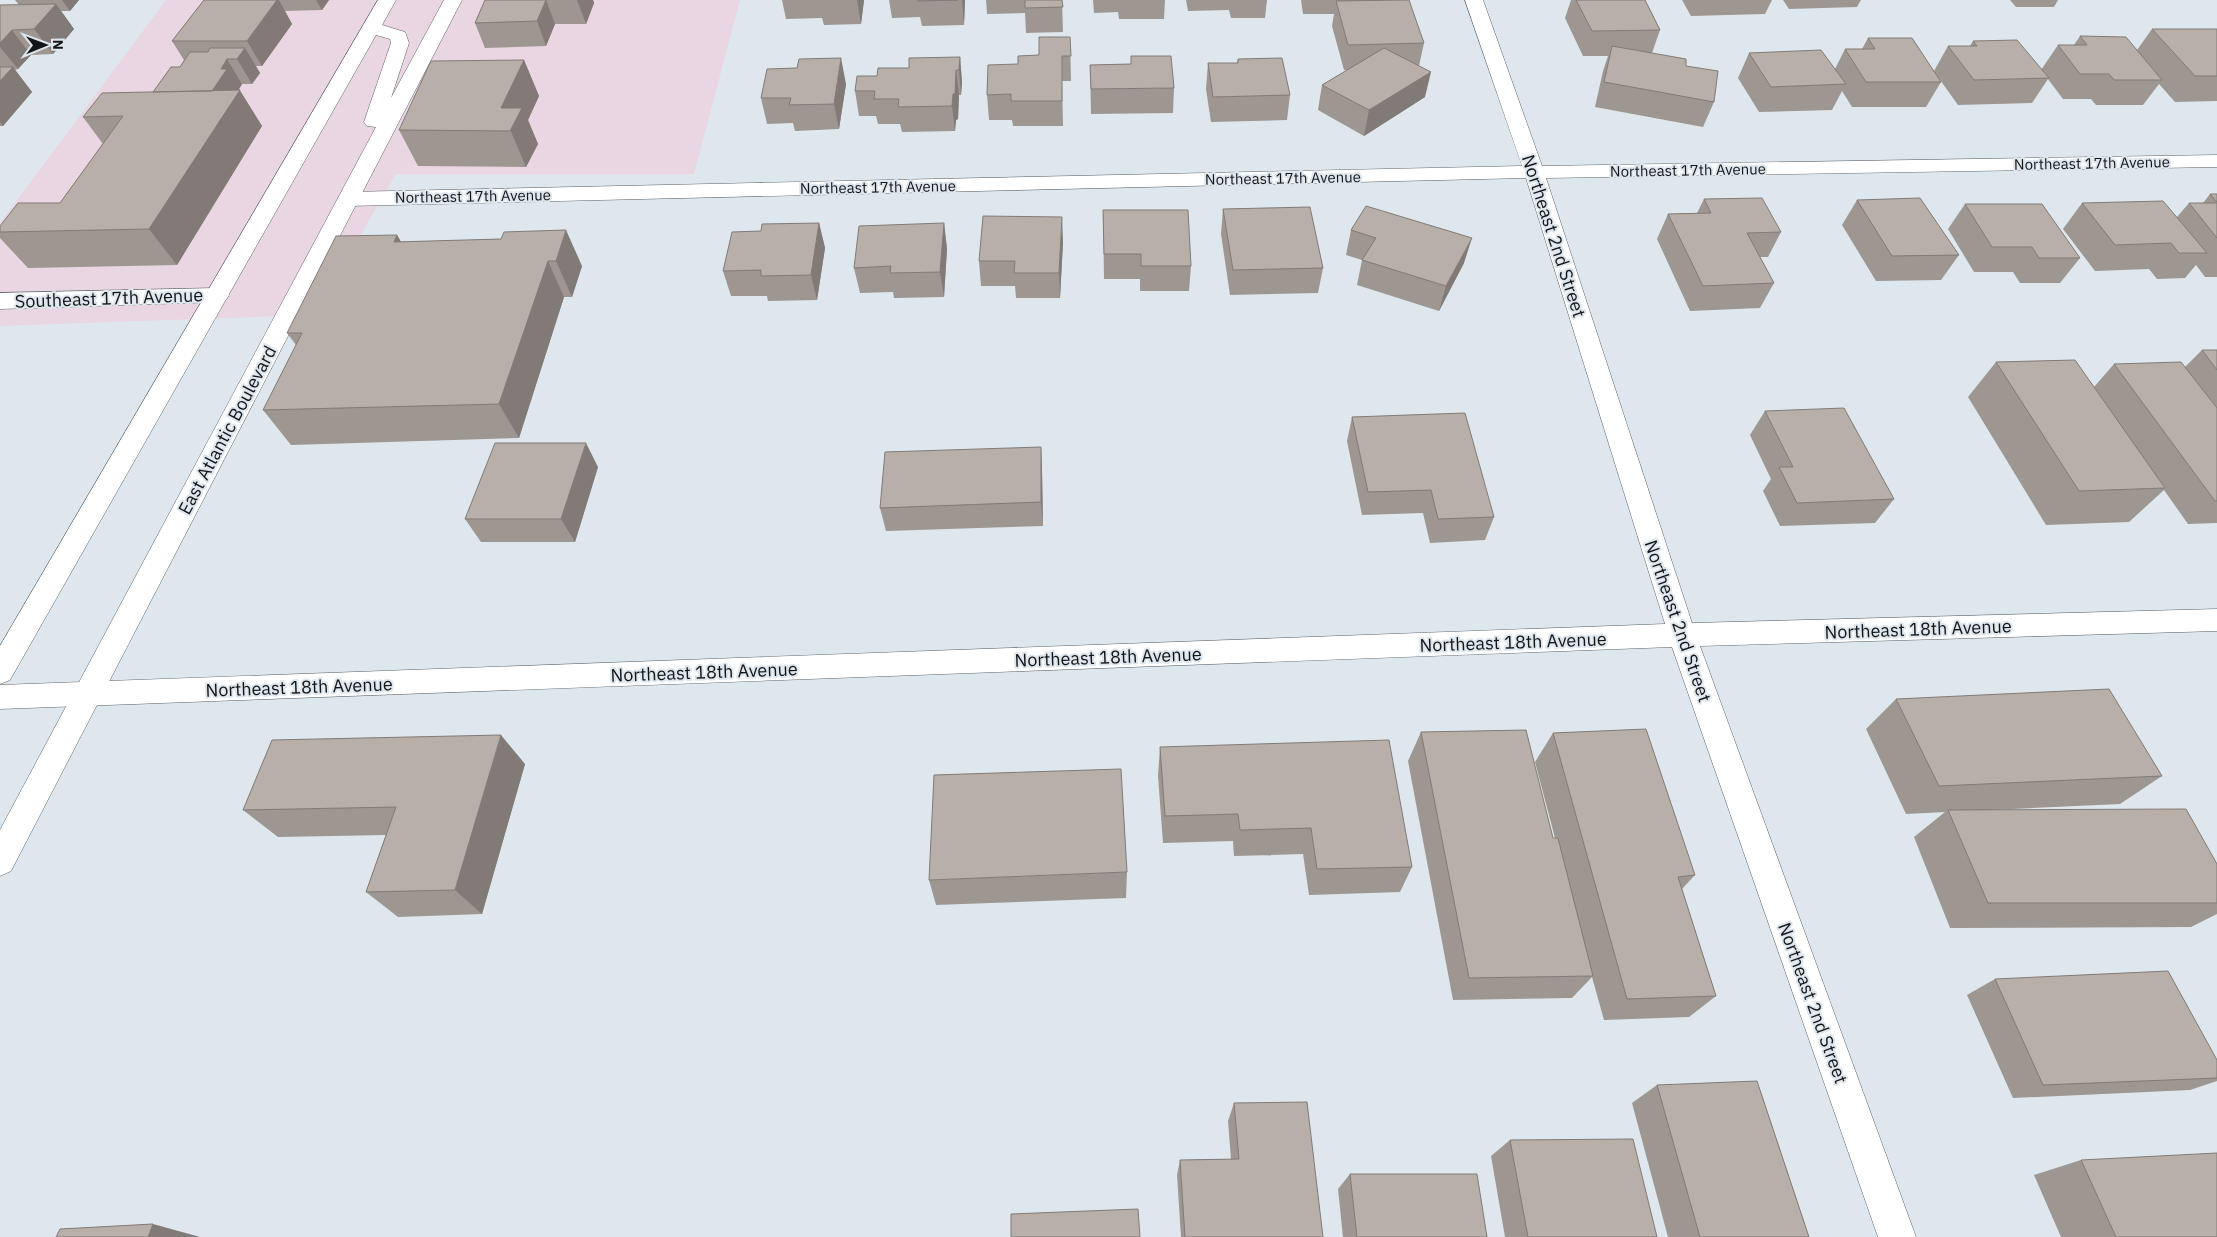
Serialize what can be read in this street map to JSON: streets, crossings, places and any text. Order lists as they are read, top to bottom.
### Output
{
  "streets": {
    "street": [
      "Northeast 17th Avenue",
      "Northeast 2nd Street",
      "Southeast 17th Avenue",
      "East Atlantic Boulevard",
      "Northeast 18th Avenue"
    ]
  },
  "crossings": [
    ["Northeast 17th Avenue", "Northeast 2nd Street"],
    ["Northeast 17th Avenue", "East Atlantic Boulevard"],
    ["Northeast 2nd Street", "Northeast 18th Avenue"],
    ["East Atlantic Boulevard", "Northeast 18th Avenue"]
  ],
  "north": "right"
}
